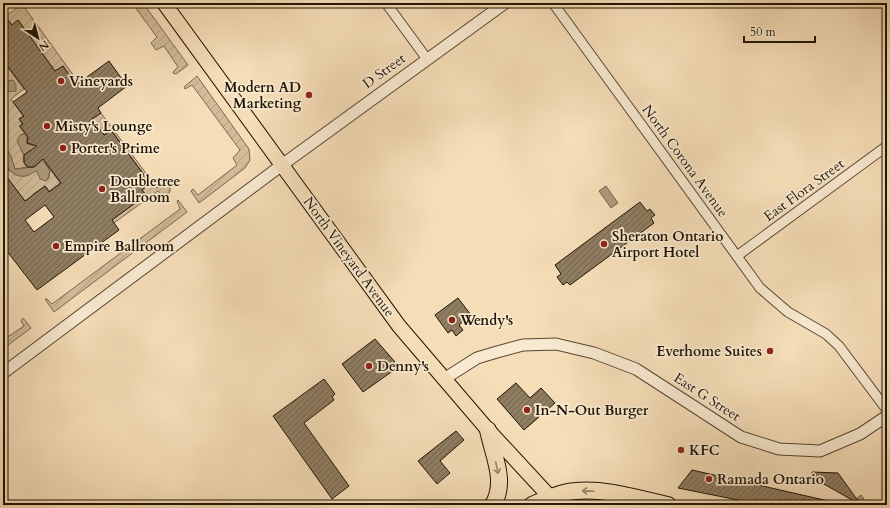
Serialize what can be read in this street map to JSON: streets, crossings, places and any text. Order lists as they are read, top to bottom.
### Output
{
  "streets": {
    "main road": ["North Vineyard Avenue"],
    "street": [
      "D Street",
      "North Corona Avenue",
      "East Flora Street",
      "East G Street"
    ]
  },
  "crossings": [
    ["D Street", "North Vineyard Avenue"],
    ["North Corona Avenue", "East Flora Street"],
    ["North Vineyard Avenue", "East G Street"]
  ],
  "places": [
    "Vineyards",
    "Modern AD Marketing",
    "Misty's Lounge",
    "Porter's Prime",
    "Doubletree Ballroom",
    "Sheraton Ontario Airport Hotel",
    "Empire Ballroom",
    "Wendy's",
    "Everhome Suites",
    "Denny's",
    "In-N-Out Burger",
    "KFC",
    "Ramada Ontario"
  ],
  "scale_bar": "50 m",
  "north": "bottom right"
}
